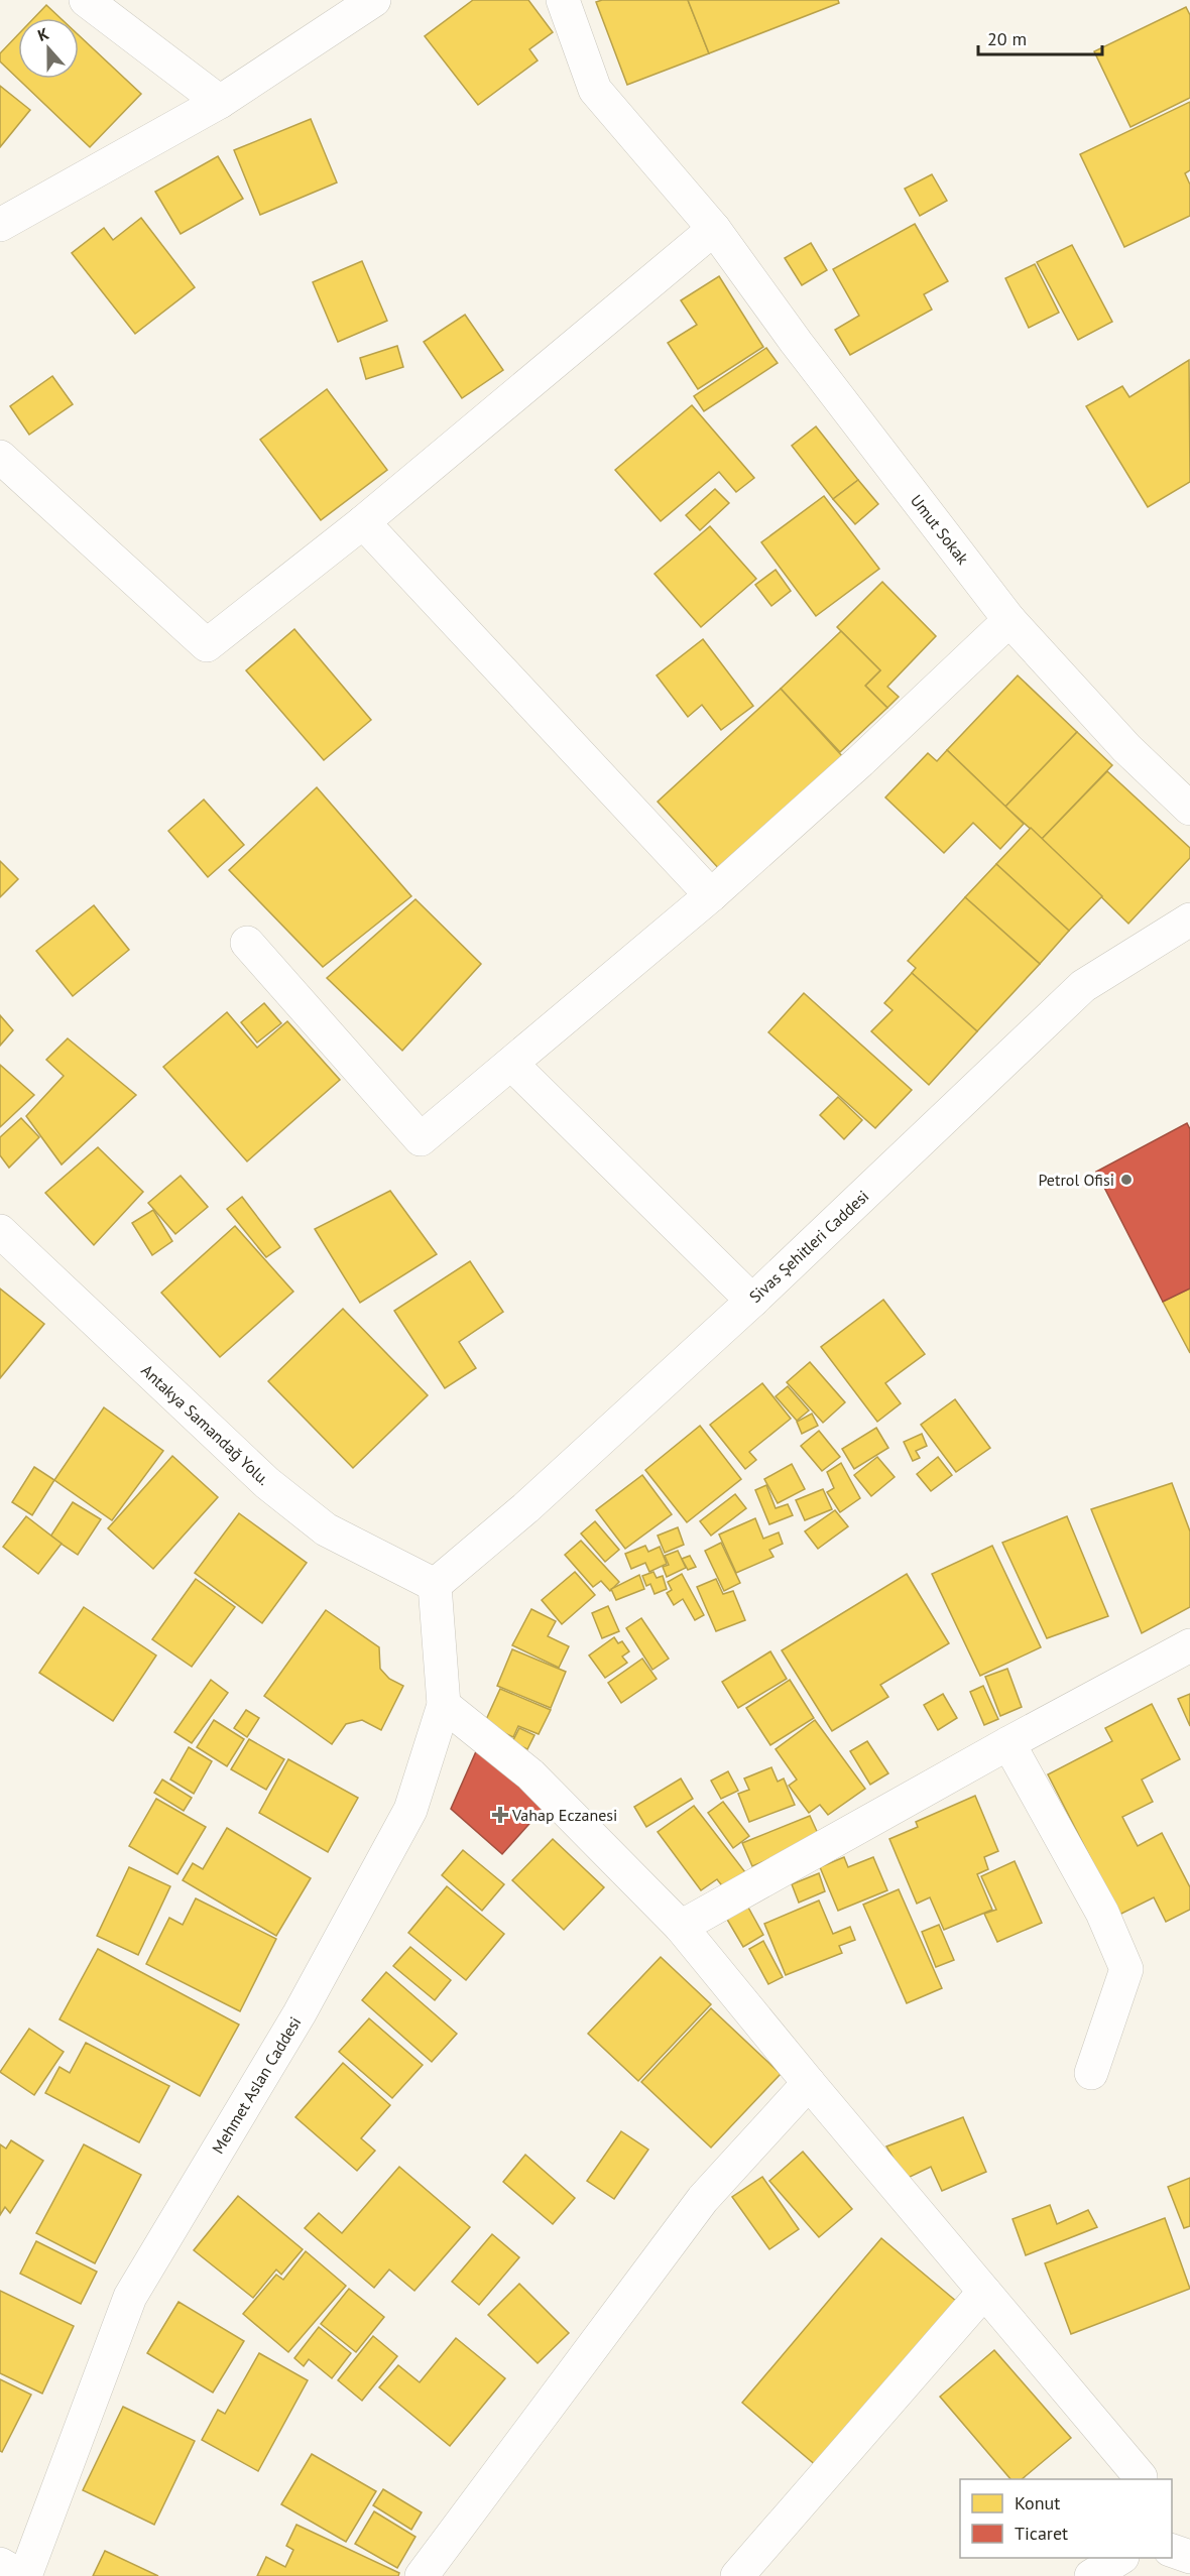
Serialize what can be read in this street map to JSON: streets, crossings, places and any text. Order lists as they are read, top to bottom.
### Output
{
  "streets": {
    "street": [
      "Umut Sokak",
      "Sivas Şehitleri Caddesi",
      "Antakya Samandağ Yolu.",
      "Mehmet Aslan Caddesi"
    ]
  },
  "crossings": [
    ["Sivas Şehitleri Caddesi", "Antakya Samandağ Yolu."],
    ["Sivas Şehitleri Caddesi", "Mehmet Aslan Caddesi"],
    ["Antakya Samandağ Yolu.", "Mehmet Aslan Caddesi"]
  ],
  "places": {
    "other": ["Petrol Ofisi"],
    "health": ["Vahap Eczanesi"]
  },
  "legend": ["Konut", "Ticaret"],
  "scale_bar": "20 m",
  "north": "top"
}
